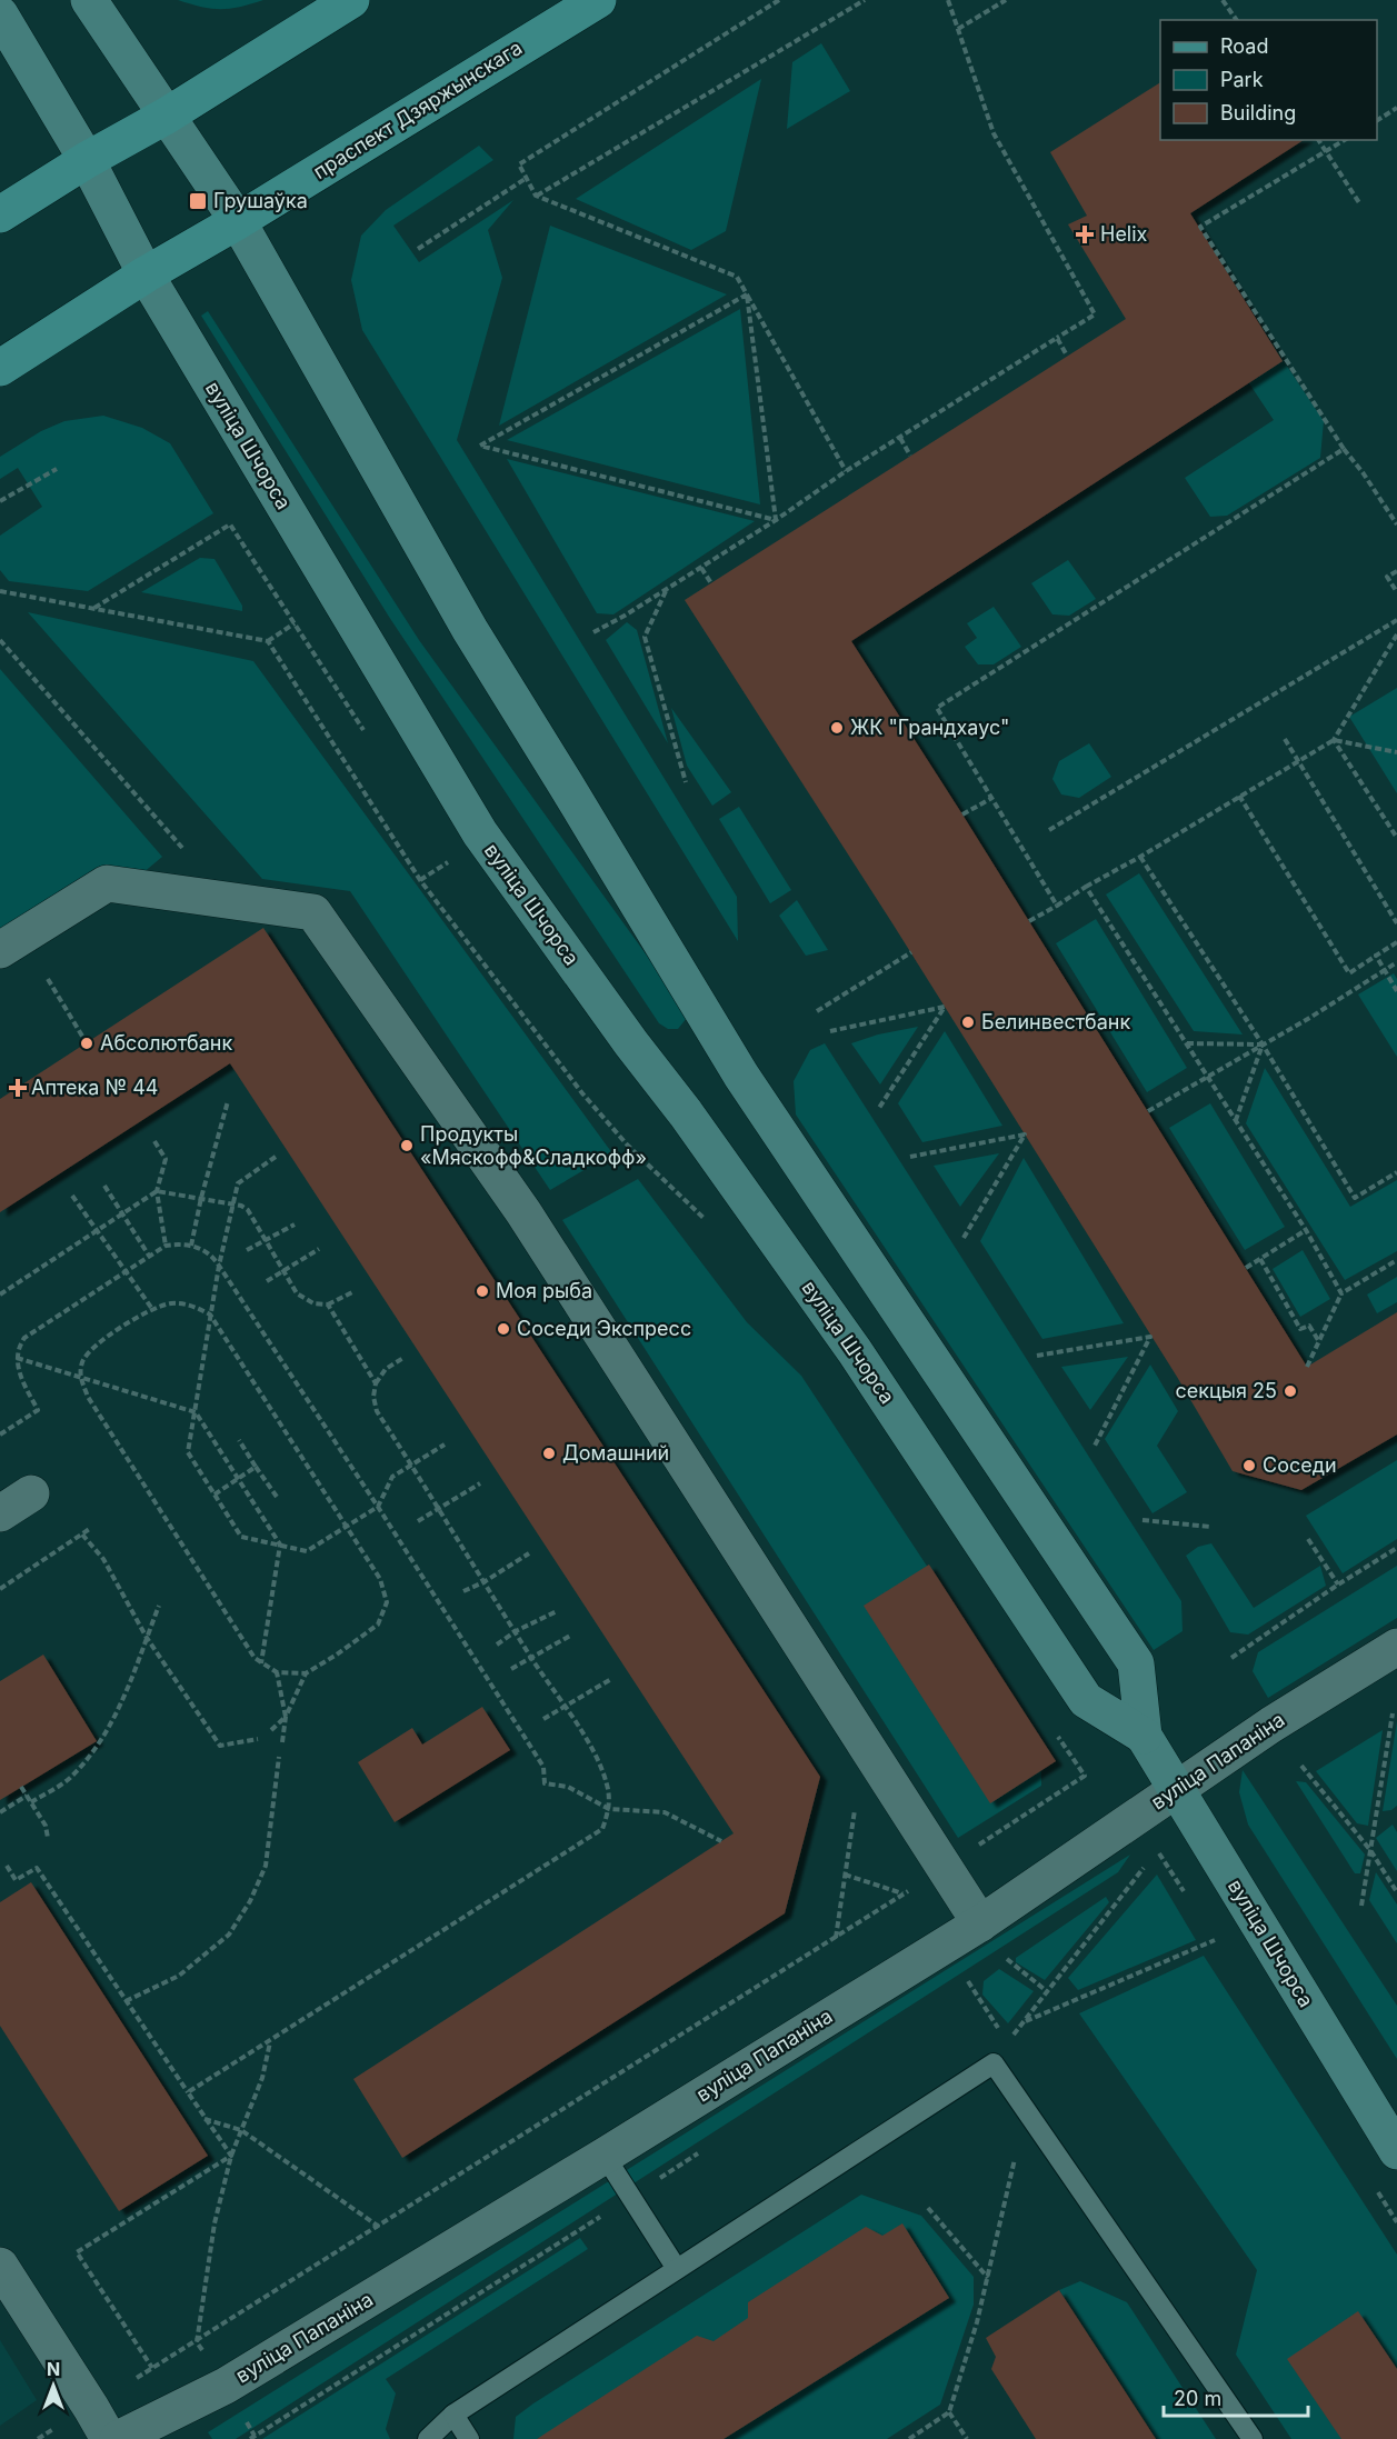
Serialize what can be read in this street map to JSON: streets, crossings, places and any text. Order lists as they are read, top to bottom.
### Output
{
  "streets": {
    "main road": ["праспект Дзяржынскага", "вуліца Шчорса"],
    "street": ["вуліца Папаніна"]
  },
  "crossings": [
    ["праспект Дзяржынскага", "вуліца Шчорса"],
    ["вуліца Шчорса", "вуліца Папаніна"]
  ],
  "places": {
    "transit": ["Грушаўка"],
    "health": ["Helix", "Аптека № 44"],
    "other": [
      "ЖК \"Грандхаус\"",
      "Белинвестбанк",
      "Абсолютбанк",
      "Продукты «Мяскофф&Сладкофф»",
      "Моя рыба",
      "Соседи Экспресс",
      "секцыя 25",
      "Домашний",
      "Соседи"
    ]
  },
  "legend": ["Road", "Park", "Building"],
  "scale_bar": "20 m",
  "north": "top"
}
